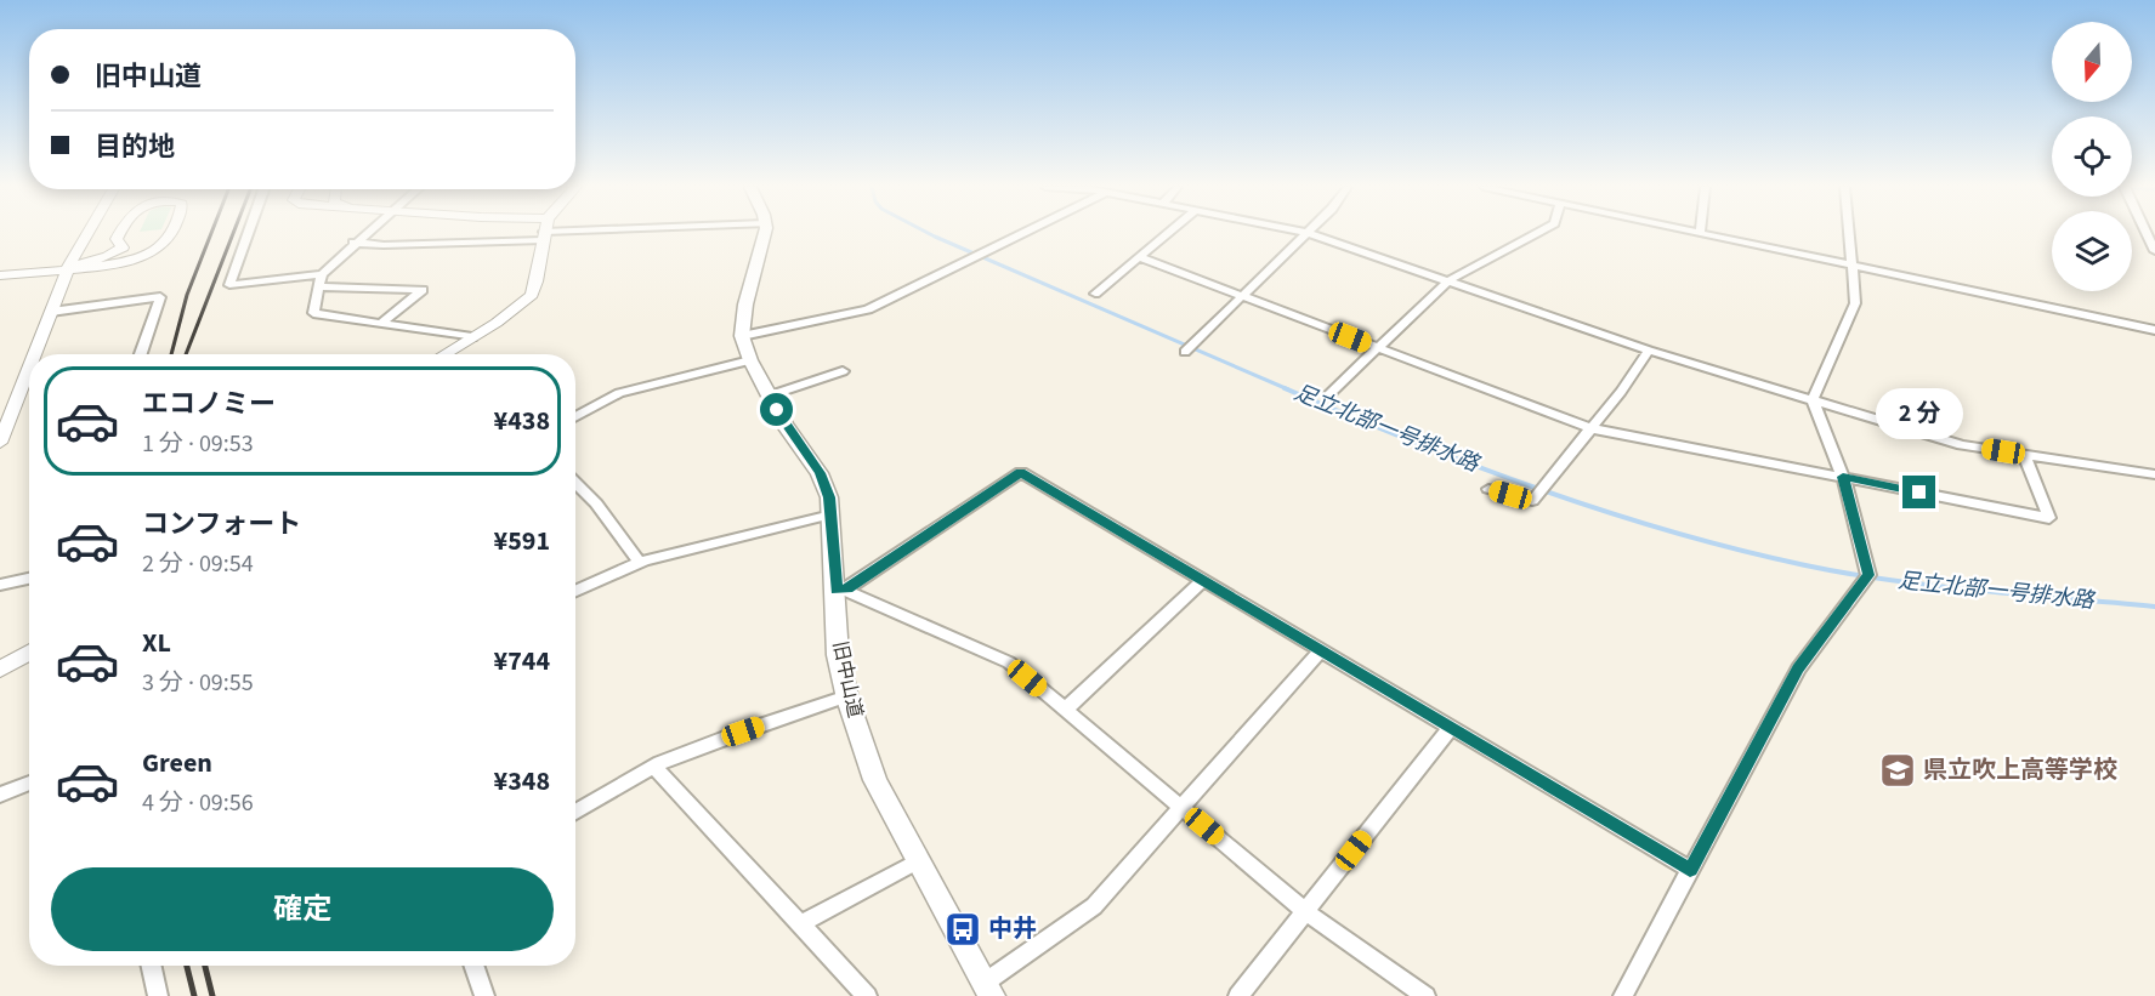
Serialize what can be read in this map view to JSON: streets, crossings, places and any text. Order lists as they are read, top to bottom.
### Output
{
  "streets": {
    "main road": ["旧中山道"]
  },
  "water": ["足立北部一号排水路"],
  "places": {
    "school or university": ["県立吹上高等学校"],
    "bus stop": ["中井"]
  },
  "north": "bottom",
  "page": {
    "banner": ["旧中山道", "目的地"],
    "list": [
      {
        "name": "エコノミー",
        "note": "1 分 · 09:53",
        "value": "¥438"
      },
      {
        "name": "コンフォート",
        "note": "2 分 · 09:54",
        "value": "¥591"
      },
      {
        "name": "XL",
        "note": "3 分 · 09:55",
        "value": "¥744"
      },
      {
        "name": "Green",
        "note": "4 分 · 09:56",
        "value": "¥348"
      }
    ],
    "bubble": "2 分",
    "buttons": "確定"
  }
}
